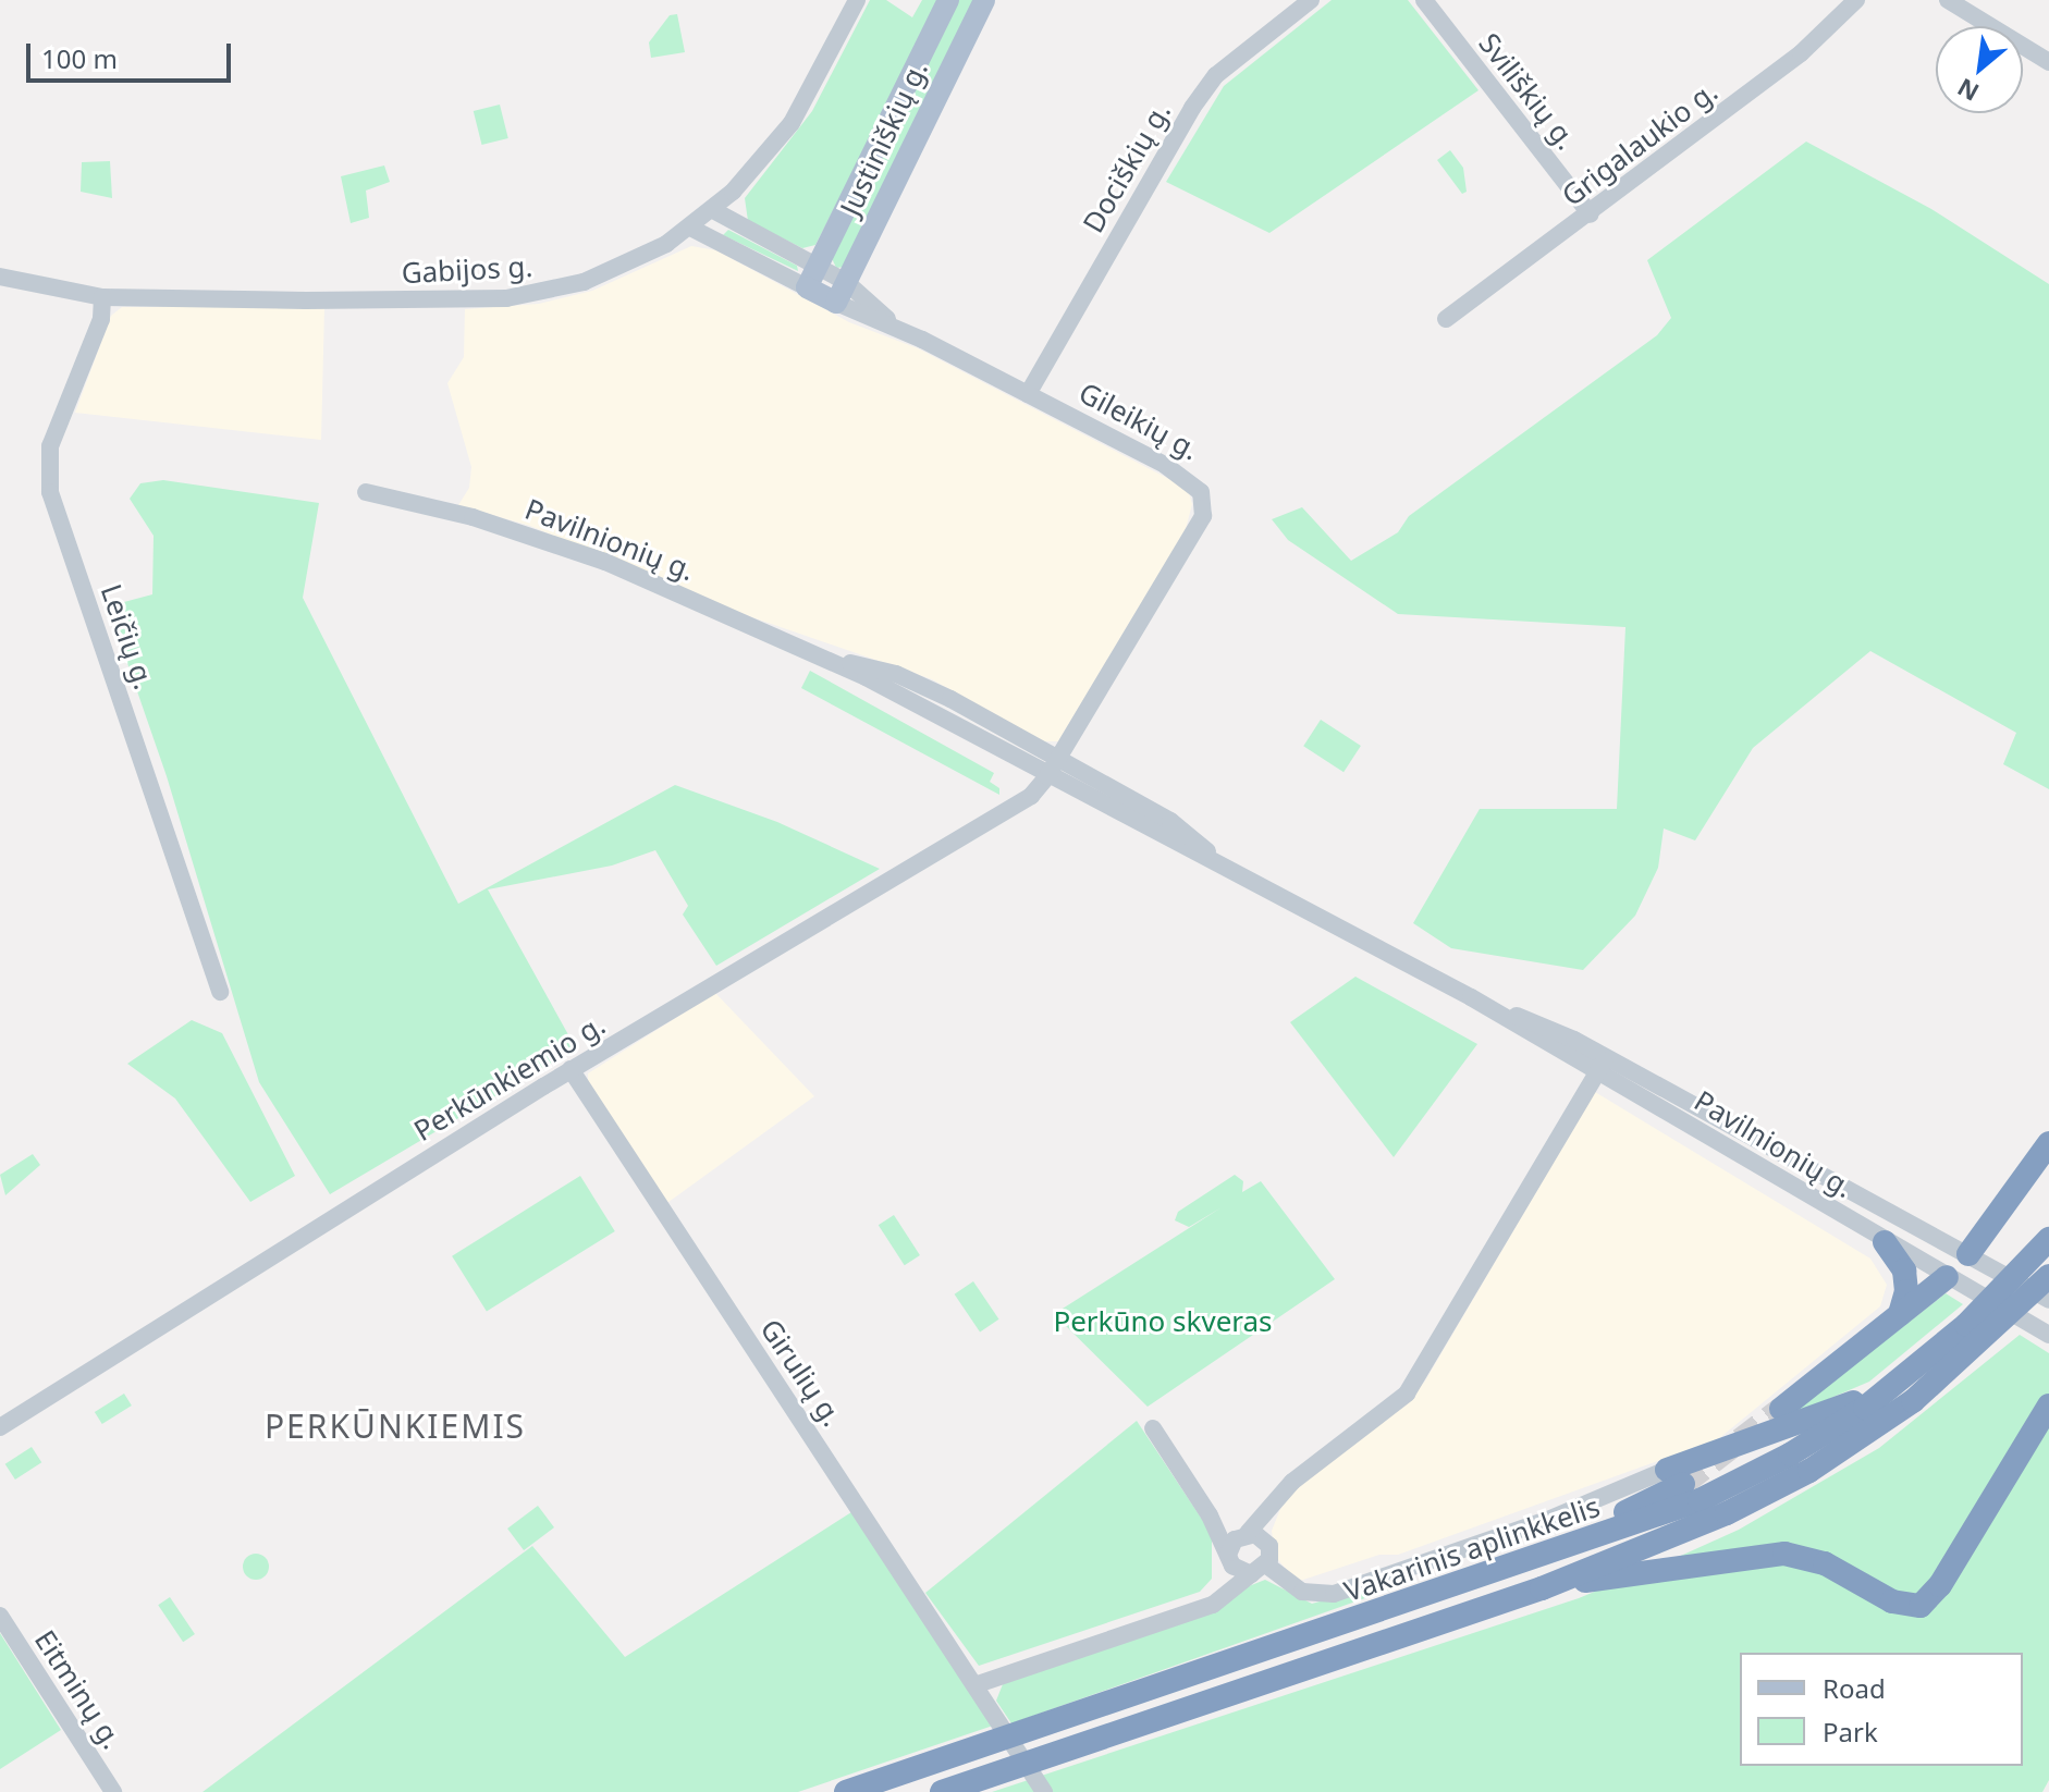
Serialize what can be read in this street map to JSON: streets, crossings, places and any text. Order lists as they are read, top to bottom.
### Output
{
  "streets": {
    "highway": ["Vakarinis aplinkkelis"],
    "main road": ["Justiniškių g.", "Gileikių g."],
    "street": [
      "Sviliškių g.",
      "Grigalaukio g.",
      "Dociškių g.",
      "Gabijos g.",
      "Pavilnionių g.",
      "Leičių g.",
      "Perkūnkiemio g.",
      "Girulių g.",
      "Eitminų g."
    ]
  },
  "crossings": [
    ["Sviliškių g.", "Grigalaukio g."],
    ["Justiniškių g.", "Gileikių g."],
    ["Dociškių g.", "Gileikių g."],
    ["Gabijos g.", "Gileikių g."],
    ["Gabijos g.", "Leičių g."],
    ["Gileikių g.", "Pavilnionių g."],
    ["Gileikių g.", "Perkūnkiemio g."],
    ["Pavilnionių g.", "Perkūnkiemio g."],
    ["Perkūnkiemio g.", "Girulių g."]
  ],
  "districts": ["PERKŪNKIEMIS"],
  "parks": ["Perkūno skveras"],
  "legend": ["Road", "Park"],
  "scale_bar": "100 m",
  "north": "bottom left"
}
